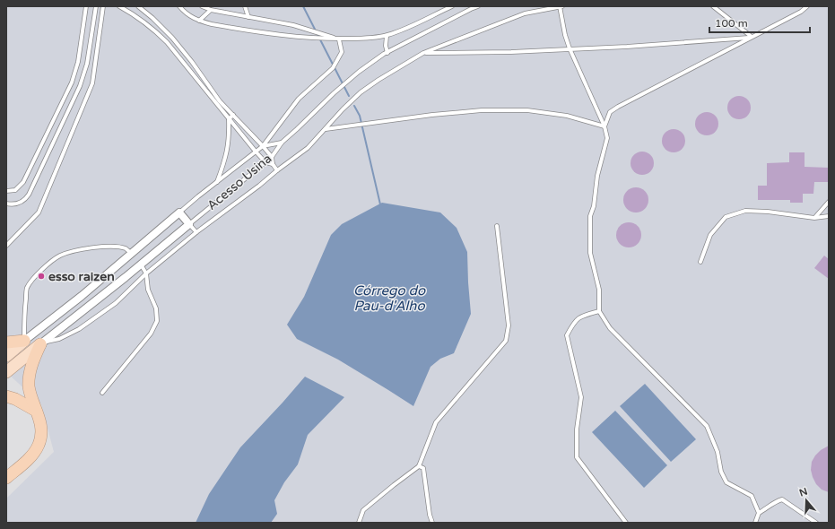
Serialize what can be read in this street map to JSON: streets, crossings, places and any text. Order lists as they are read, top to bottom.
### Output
{
  "streets": {
    "main road": ["Acesso Usina"]
  },
  "water": ["Córrego do Pau-d'Alho"],
  "places": ["esso raizen"],
  "scale_bar": "100 m",
  "north": "top"
}
